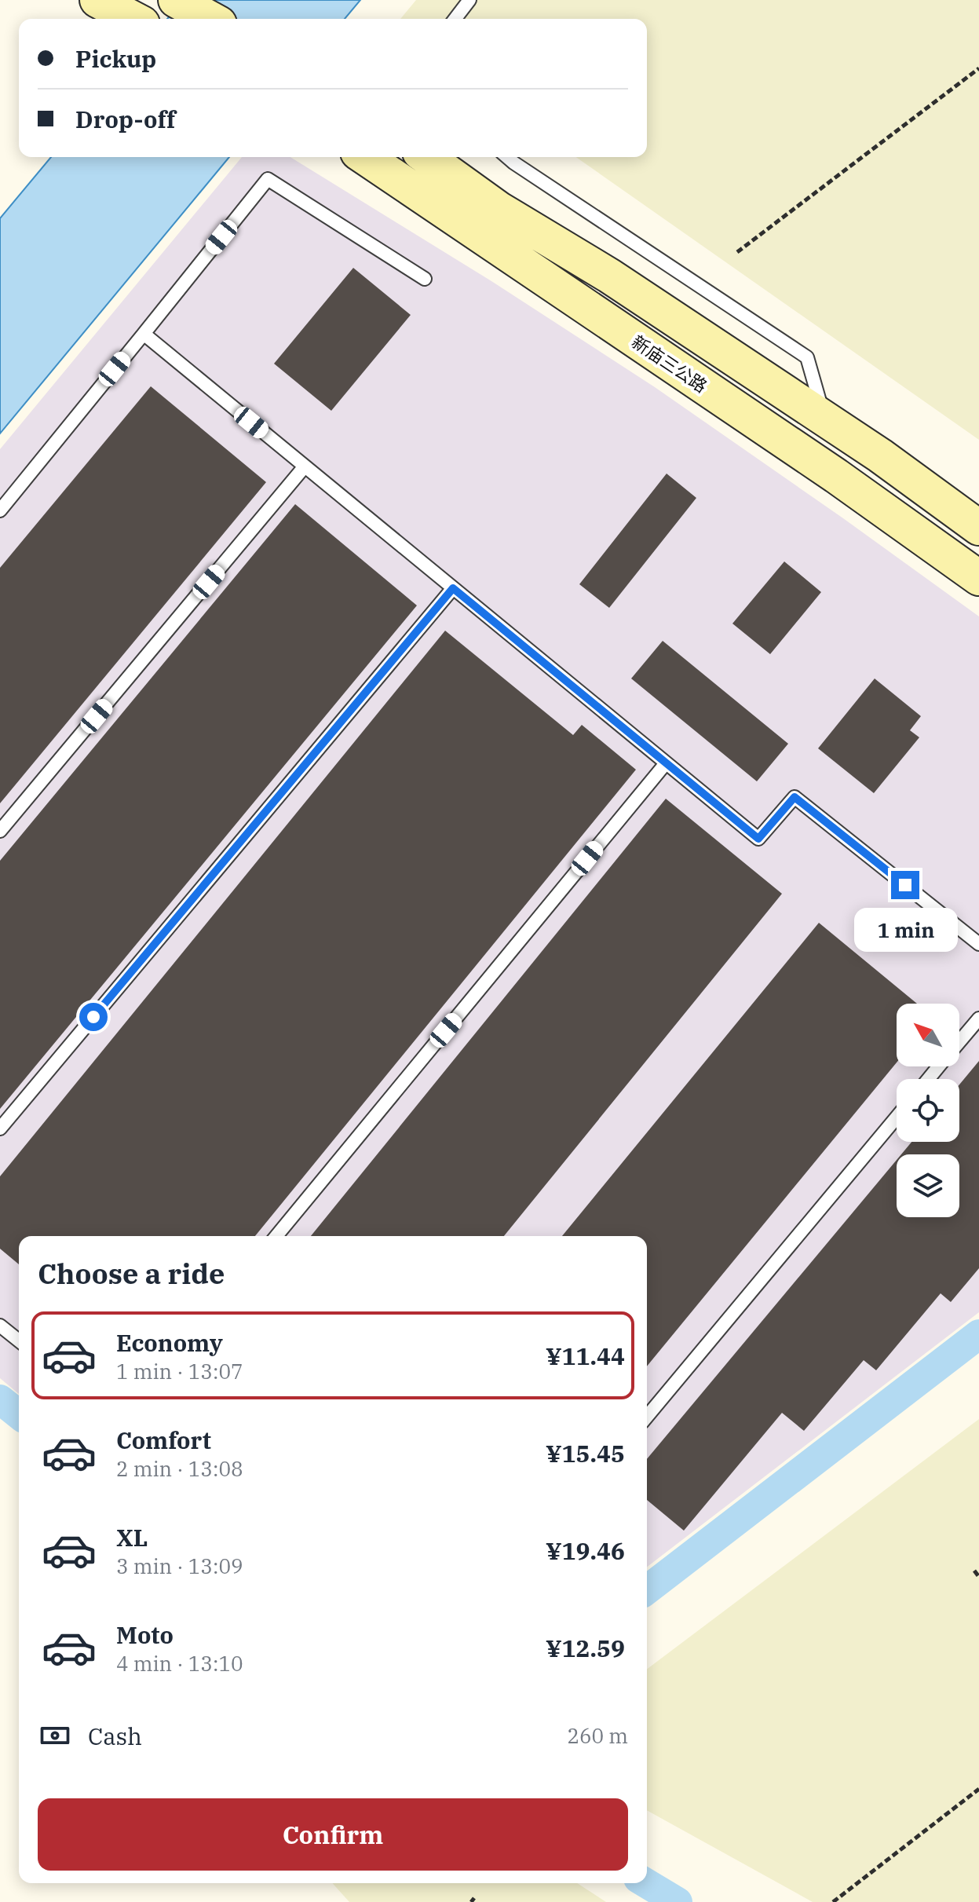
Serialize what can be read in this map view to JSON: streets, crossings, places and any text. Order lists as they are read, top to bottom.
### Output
{
  "streets": {
    "main road": ["新庙三公路"]
  },
  "north": "top left",
  "page": {
    "banner": ["Pickup", "Drop-off"],
    "bubble": "1 min",
    "heading": "Choose a ride",
    "list": [
      {
        "name": "Economy",
        "note": "1 min · 13:07",
        "value": "¥11.44"
      },
      {
        "name": "Comfort",
        "note": "2 min · 13:08",
        "value": "¥15.45"
      },
      {
        "name": "XL",
        "note": "3 min · 13:09",
        "value": "¥19.46"
      },
      {
        "name": "Moto",
        "note": "4 min · 13:10",
        "value": "¥12.59"
      }
    ],
    "pay": ["Cash", "260 m"],
    "buttons": "Confirm"
  }
}
